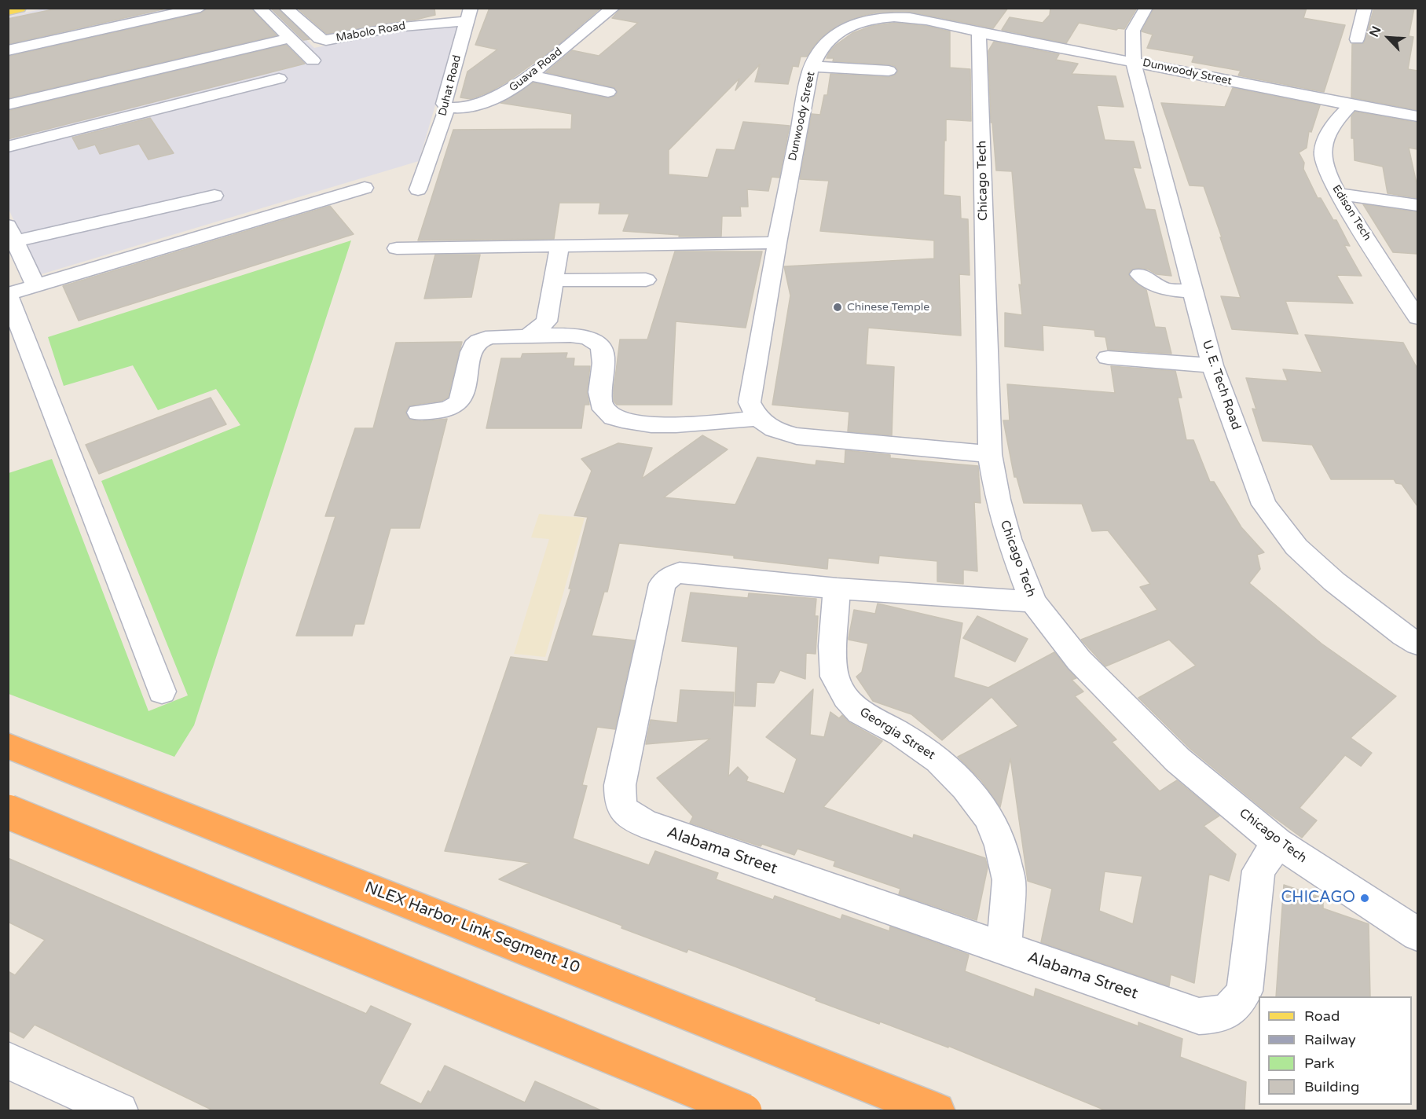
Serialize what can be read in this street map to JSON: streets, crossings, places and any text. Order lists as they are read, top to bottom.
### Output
{
  "streets": {
    "highway": ["NLEX Harbor Link Segment 10"],
    "street": [
      "Mabolo Road",
      "Guava Road",
      "Dunwoody Street",
      "Duhat Road",
      "Chicago Tech",
      "Edison Tech",
      "U. E. Tech Road",
      "Georgia Street",
      "Alabama Street"
    ]
  },
  "crossings": [
    ["Mabolo Road", "Duhat Road"],
    ["Guava Road", "Duhat Road"],
    ["Dunwoody Street", "Chicago Tech"],
    ["Dunwoody Street", "Edison Tech"],
    ["Dunwoody Street", "U. E. Tech Road"],
    ["Chicago Tech", "Alabama Street"],
    ["Georgia Street", "Alabama Street"]
  ],
  "places": ["Chinese Temple", "CHICAGO"],
  "legend": [
    "Road",
    "Railway",
    "Park",
    "Building"
  ],
  "north": "top left"
}
